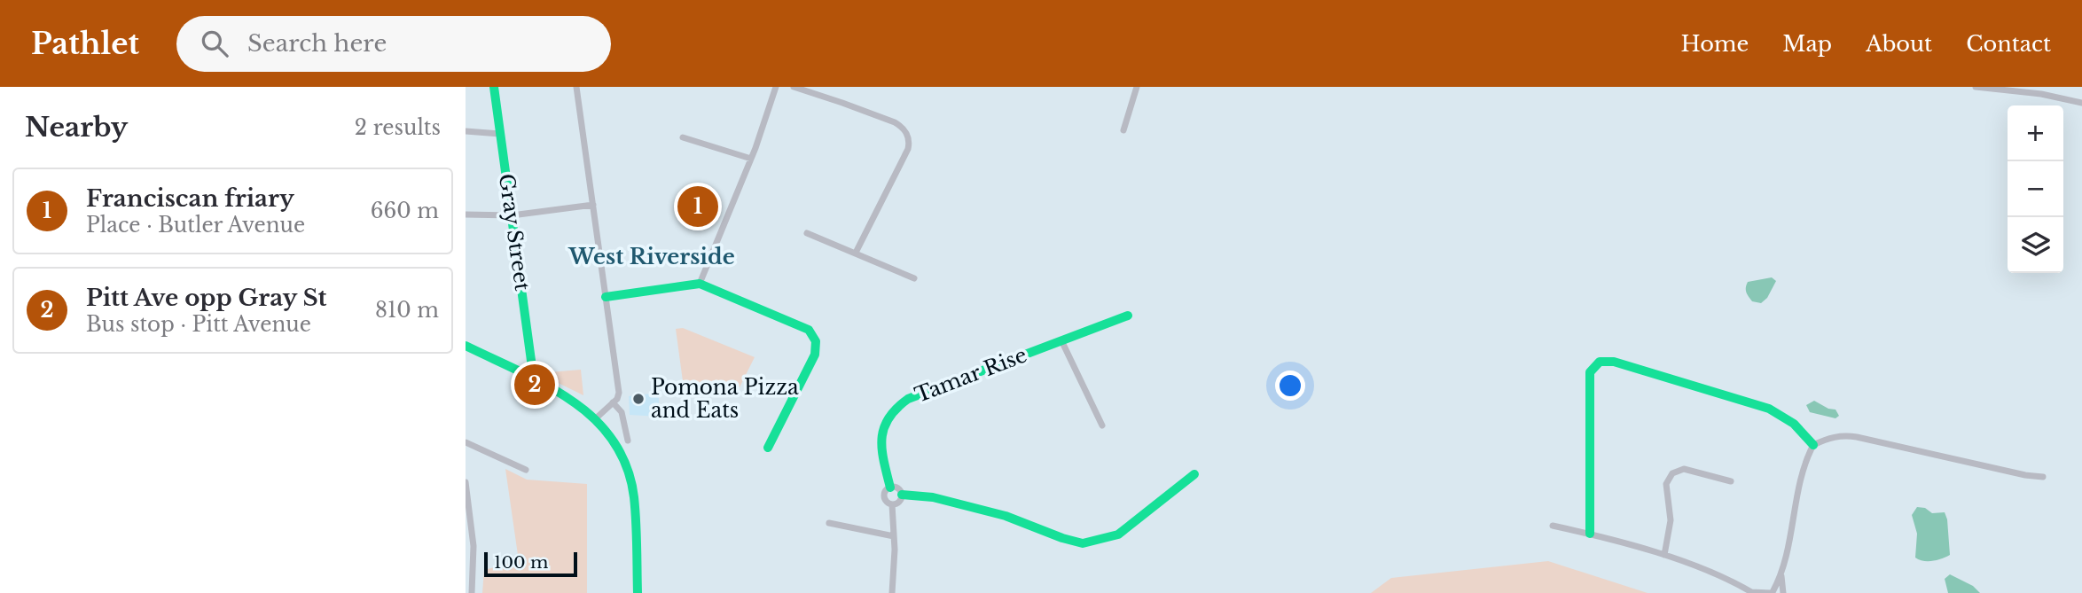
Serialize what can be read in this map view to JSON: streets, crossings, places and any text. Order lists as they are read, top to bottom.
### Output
{
  "streets": {
    "street": ["Gray Street", "Tamar Rise"]
  },
  "districts": ["West Riverside"],
  "places": ["Pomona Pizza and Eats"],
  "scale_bar": "100 m",
  "page": {
    "header": "Pathlet",
    "search": "Search here",
    "nav": [
      "Home",
      "Map",
      "About",
      "Contact"
    ],
    "heading": ["Nearby", "2 results"],
    "map_buttons": ["+", "−"],
    "list": [
      {
        "mark": "1",
        "name": "Franciscan friary",
        "note": "Place · Butler Avenue",
        "value": "660 m"
      },
      {
        "mark": "2",
        "name": "Pitt Ave opp Gray St",
        "note": "Bus stop · Pitt Avenue",
        "value": "810 m"
      }
    ],
    "pins": ["1", "2"],
    "scale": "100 m"
  }
}
